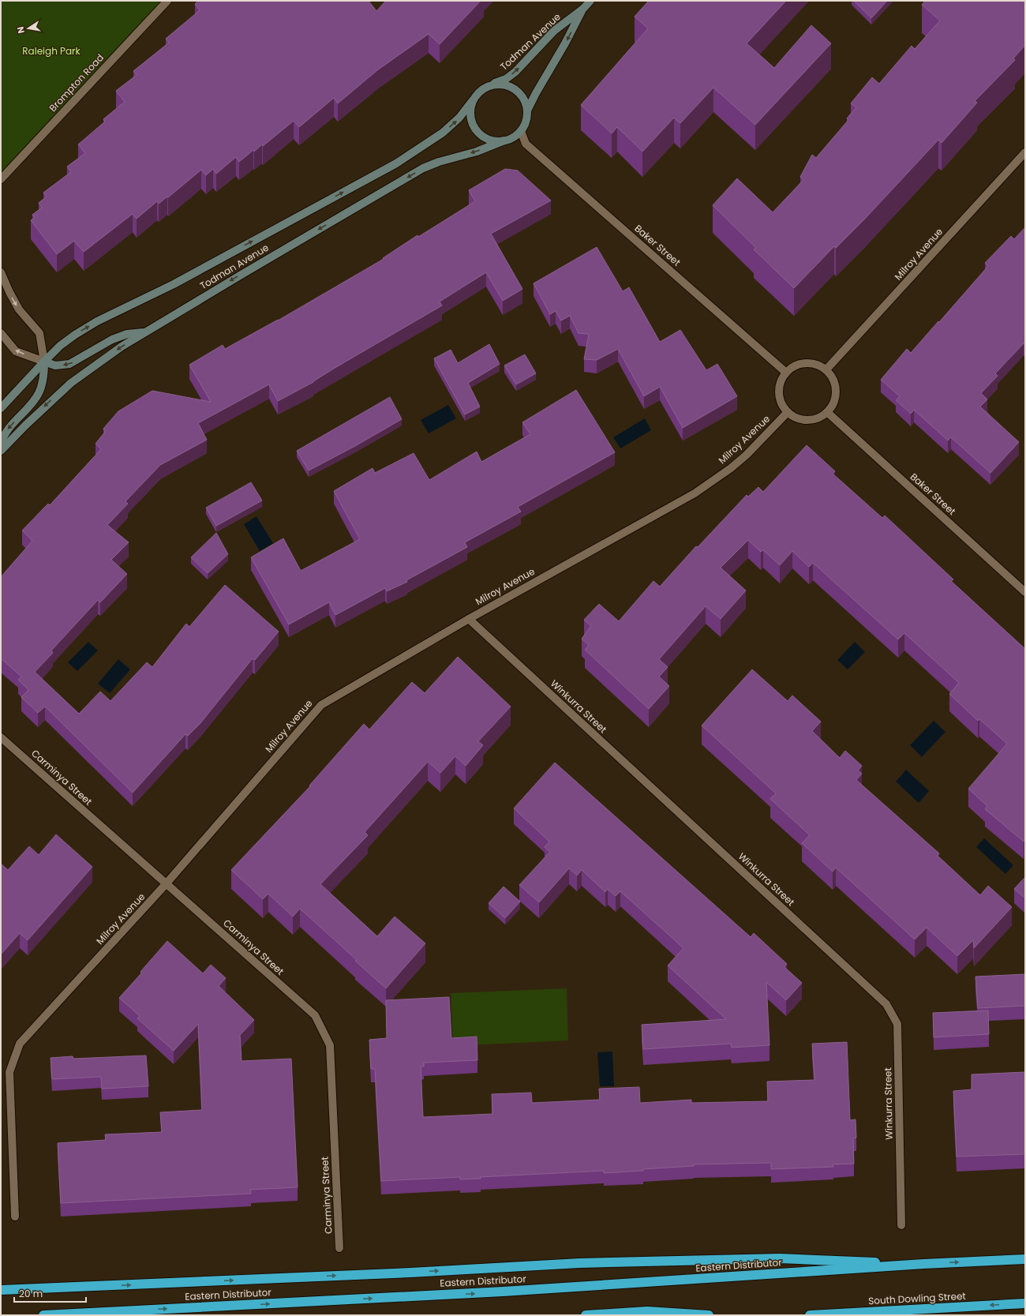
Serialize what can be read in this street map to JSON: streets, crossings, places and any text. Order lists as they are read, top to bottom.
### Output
{
  "streets": {
    "highway": ["Eastern Distributor", "South Dowling Street"],
    "main road": ["Todman Avenue"],
    "street": [
      "Brompton Road",
      "Baker Street",
      "Milroy Avenue",
      "Winkurra Street",
      "Carminya Street"
    ]
  },
  "crossings": [
    ["Todman Avenue", "Baker Street"],
    ["Baker Street", "Milroy Avenue"],
    ["Milroy Avenue", "Winkurra Street"],
    ["Milroy Avenue", "Carminya Street"]
  ],
  "parks": ["Raleigh Park"],
  "scale_bar": "20 m",
  "north": "left"
}
